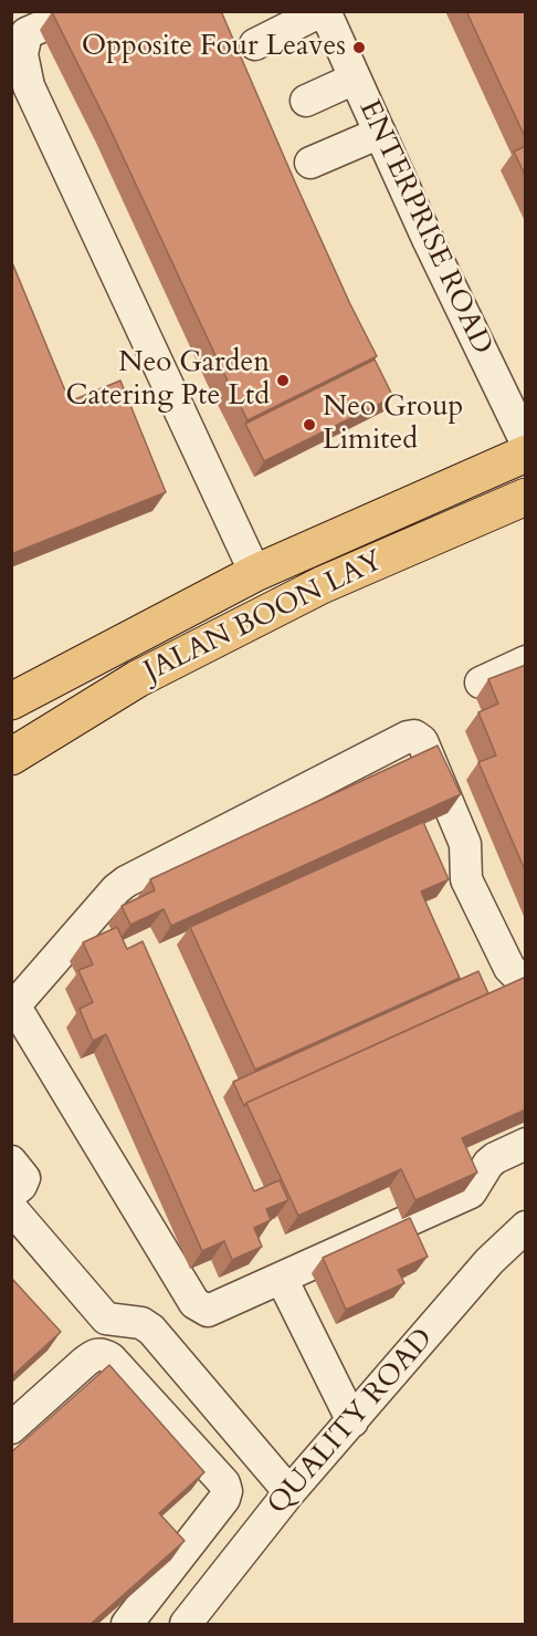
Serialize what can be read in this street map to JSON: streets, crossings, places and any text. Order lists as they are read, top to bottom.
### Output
{
  "streets": {
    "main road": ["JALAN BOON LAY"],
    "street": ["ENTERPRISE ROAD", "QUALITY ROAD"]
  },
  "places": ["Opposite Four Leaves", "Neo Garden Catering Pte Ltd", "Neo Group Limited"]
}
